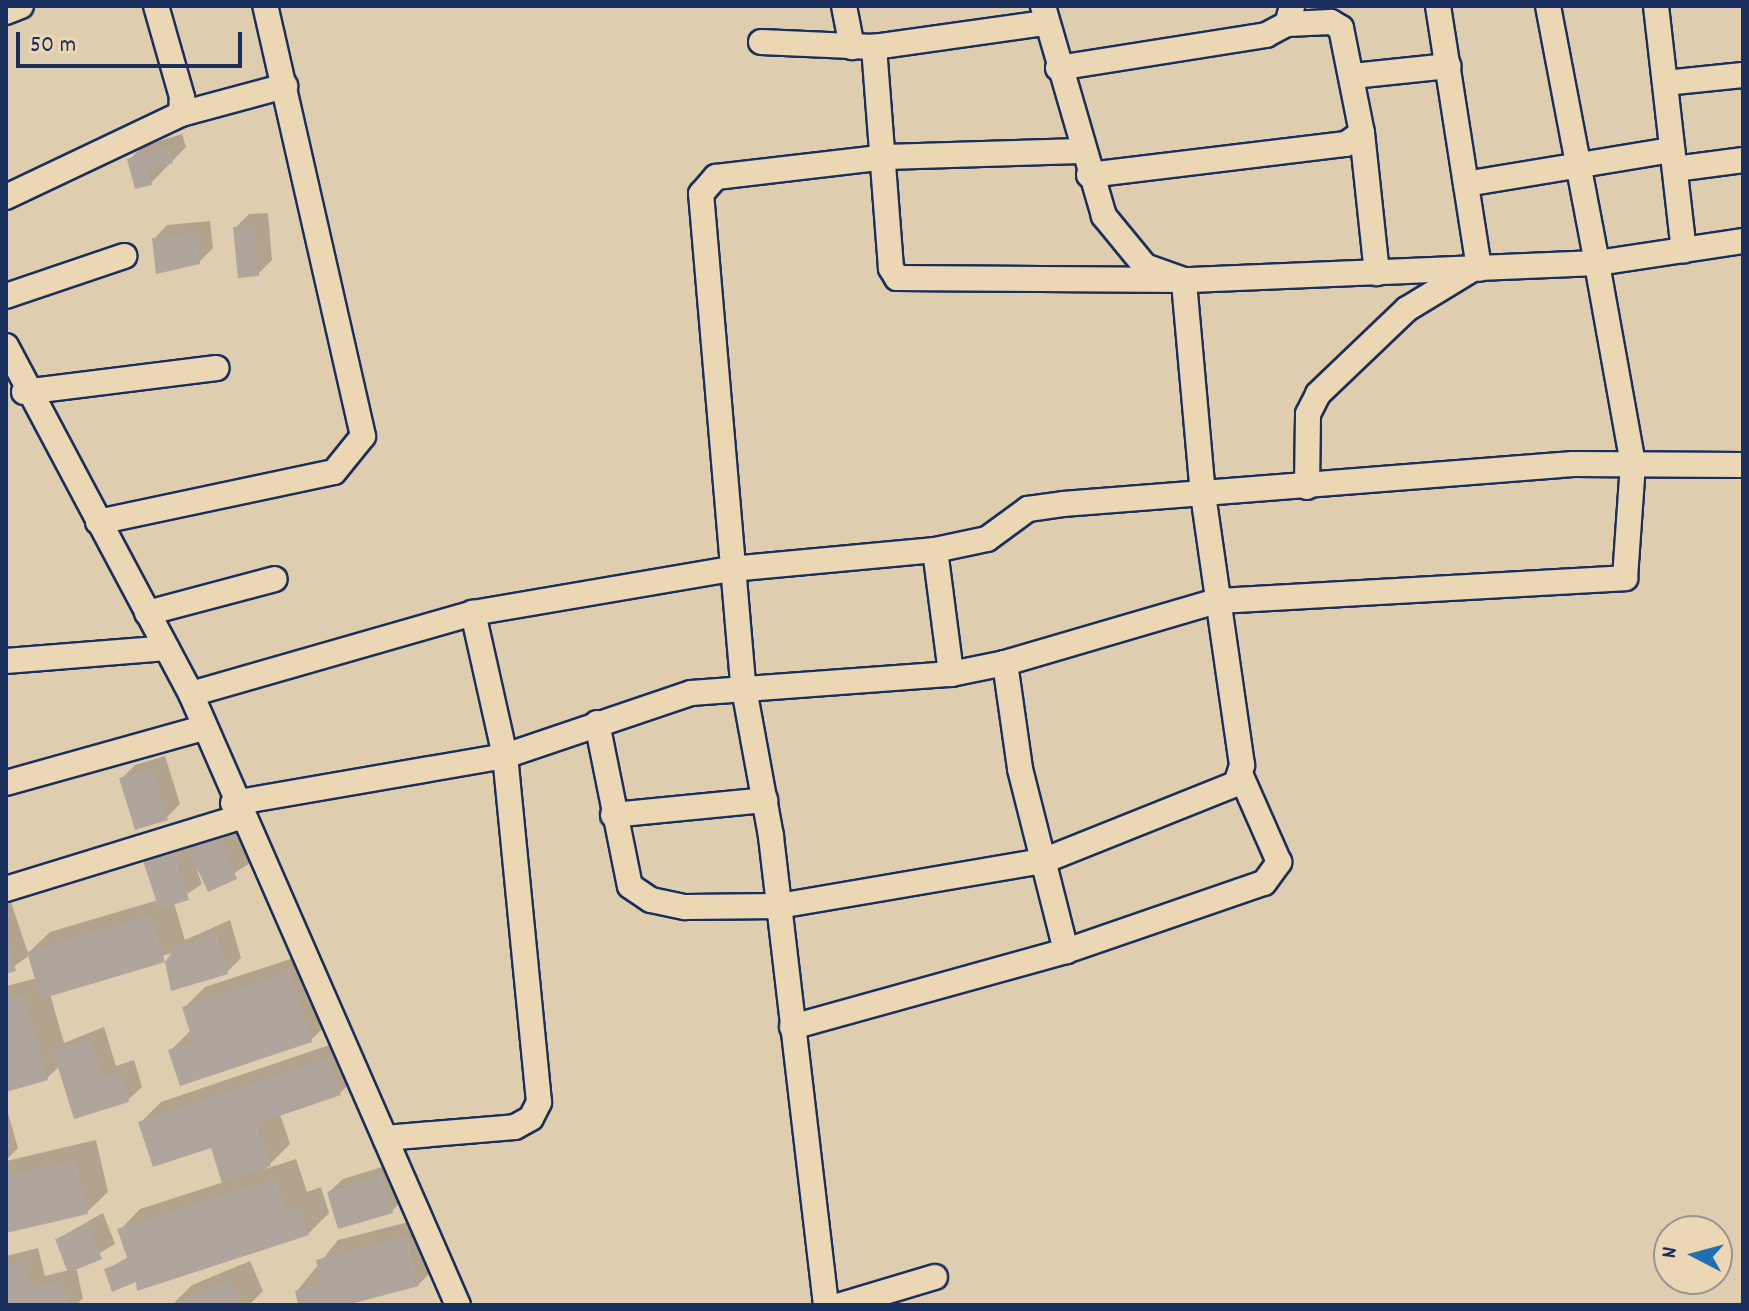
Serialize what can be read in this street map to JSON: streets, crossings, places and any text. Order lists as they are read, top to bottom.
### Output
{
  "scale_bar": "50 m",
  "north": "left"
}
